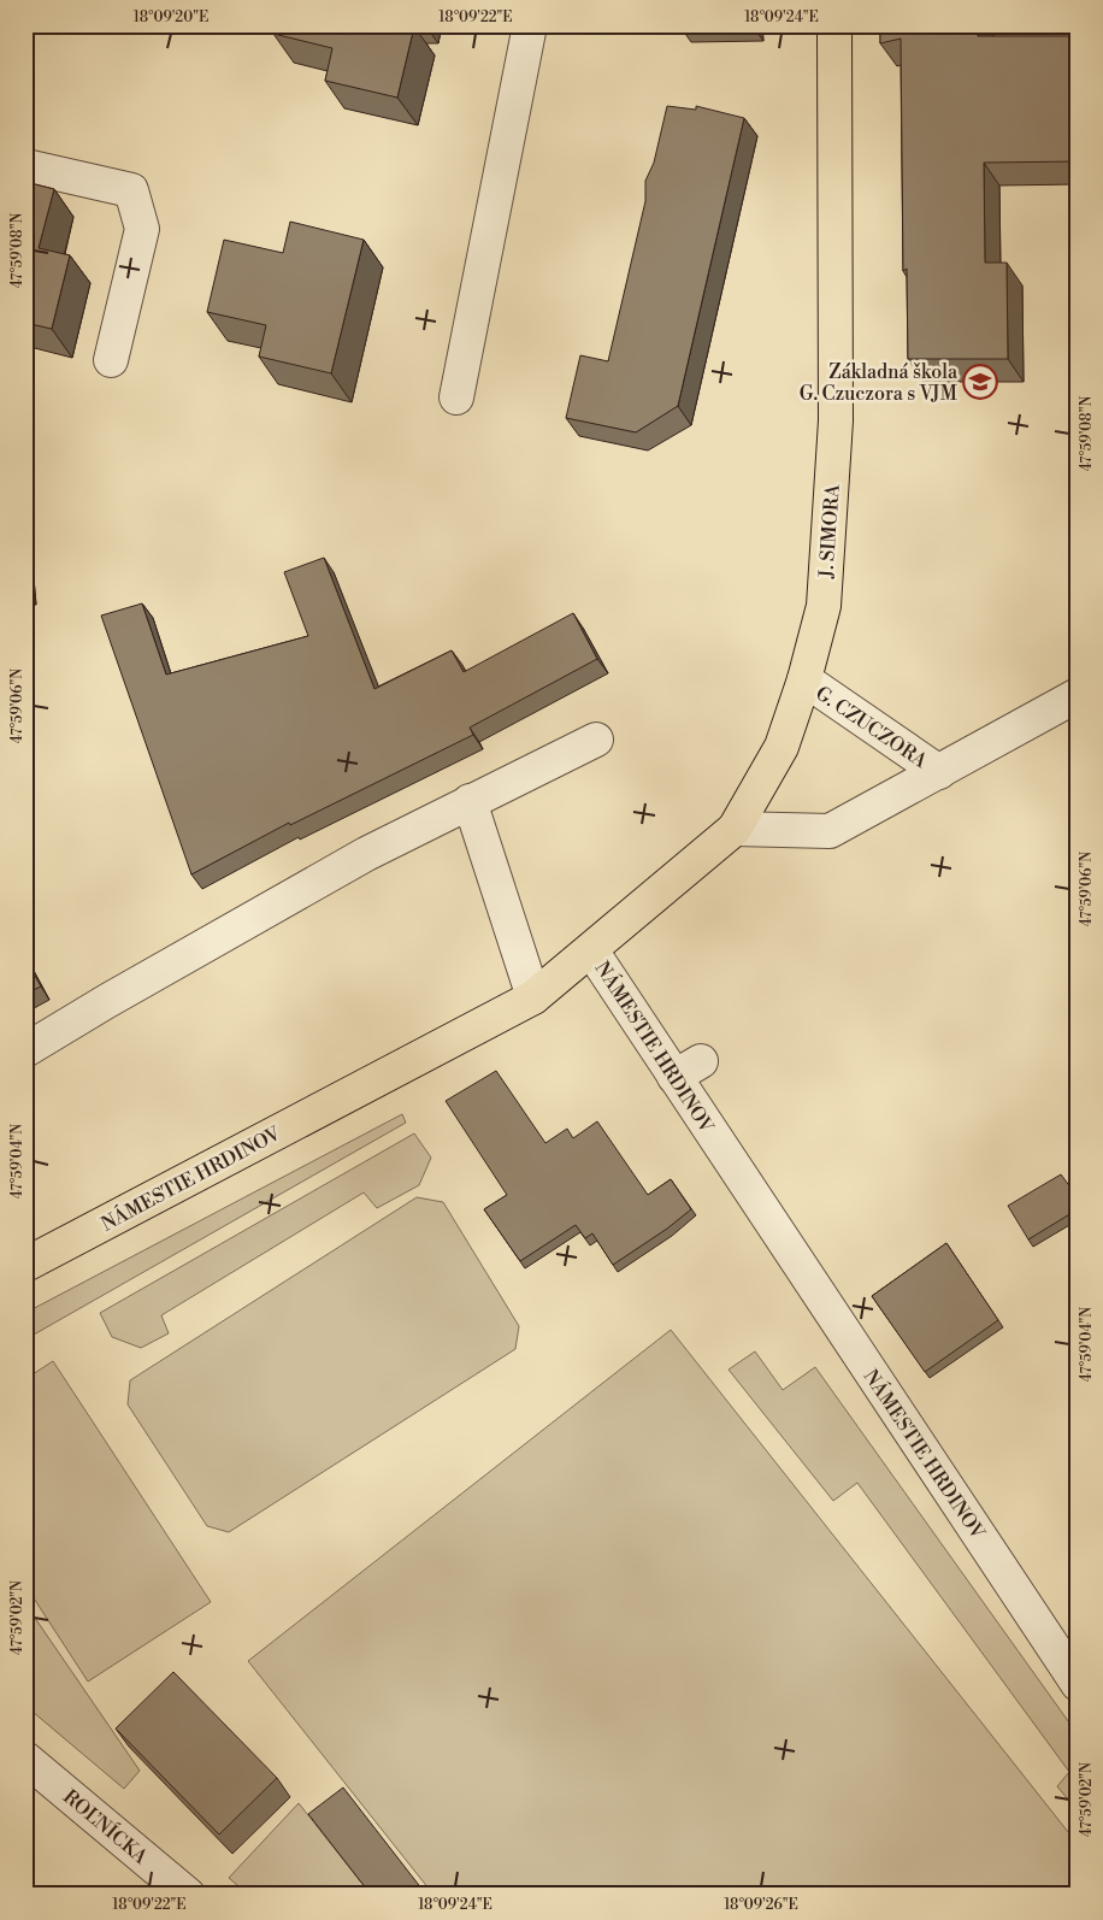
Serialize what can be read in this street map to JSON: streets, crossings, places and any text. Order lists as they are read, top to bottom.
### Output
{
  "streets": {
    "main road": ["J. SIMORA", "NÁMESTIE HRDINOV"],
    "street": ["G. CZUCZORA", "ROĽNÍCKA"]
  },
  "crossings": [
    ["J. SIMORA", "G. CZUCZORA"],
    ["J. SIMORA", "NÁMESTIE HRDINOV"]
  ],
  "places": {
    "school or university": ["Základná škola G. Czuczora s VJM"]
  },
  "coordinates": [
    "18°09'20\"E",
    "18°09'22\"E",
    "18°09'24\"E",
    "47°59'08\"N",
    "47°59'06\"N",
    "47°59'04\"N",
    "47°59'02\"N",
    "18°09'26\"E"
  ]
}
